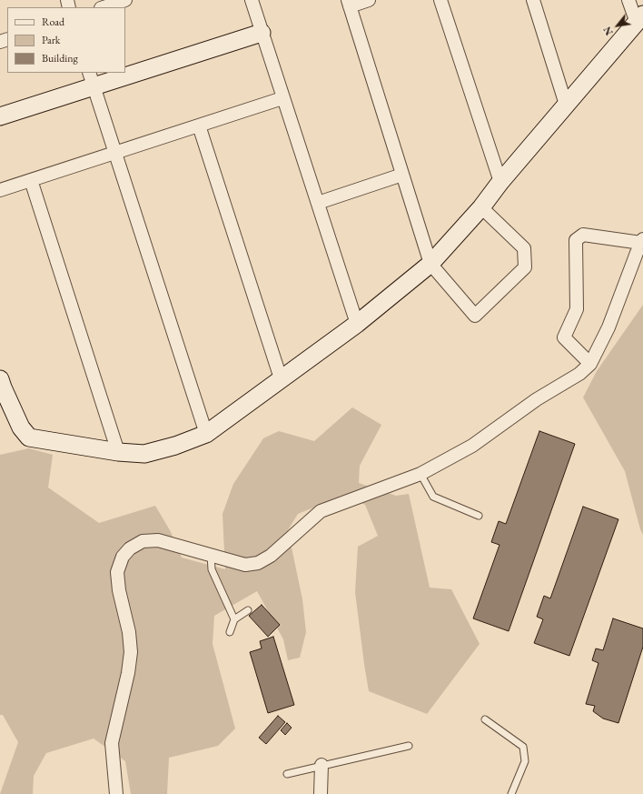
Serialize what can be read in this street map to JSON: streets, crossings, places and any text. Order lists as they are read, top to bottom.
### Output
{
  "legend": ["Road", "Park", "Building"],
  "north": "bottom left"
}
